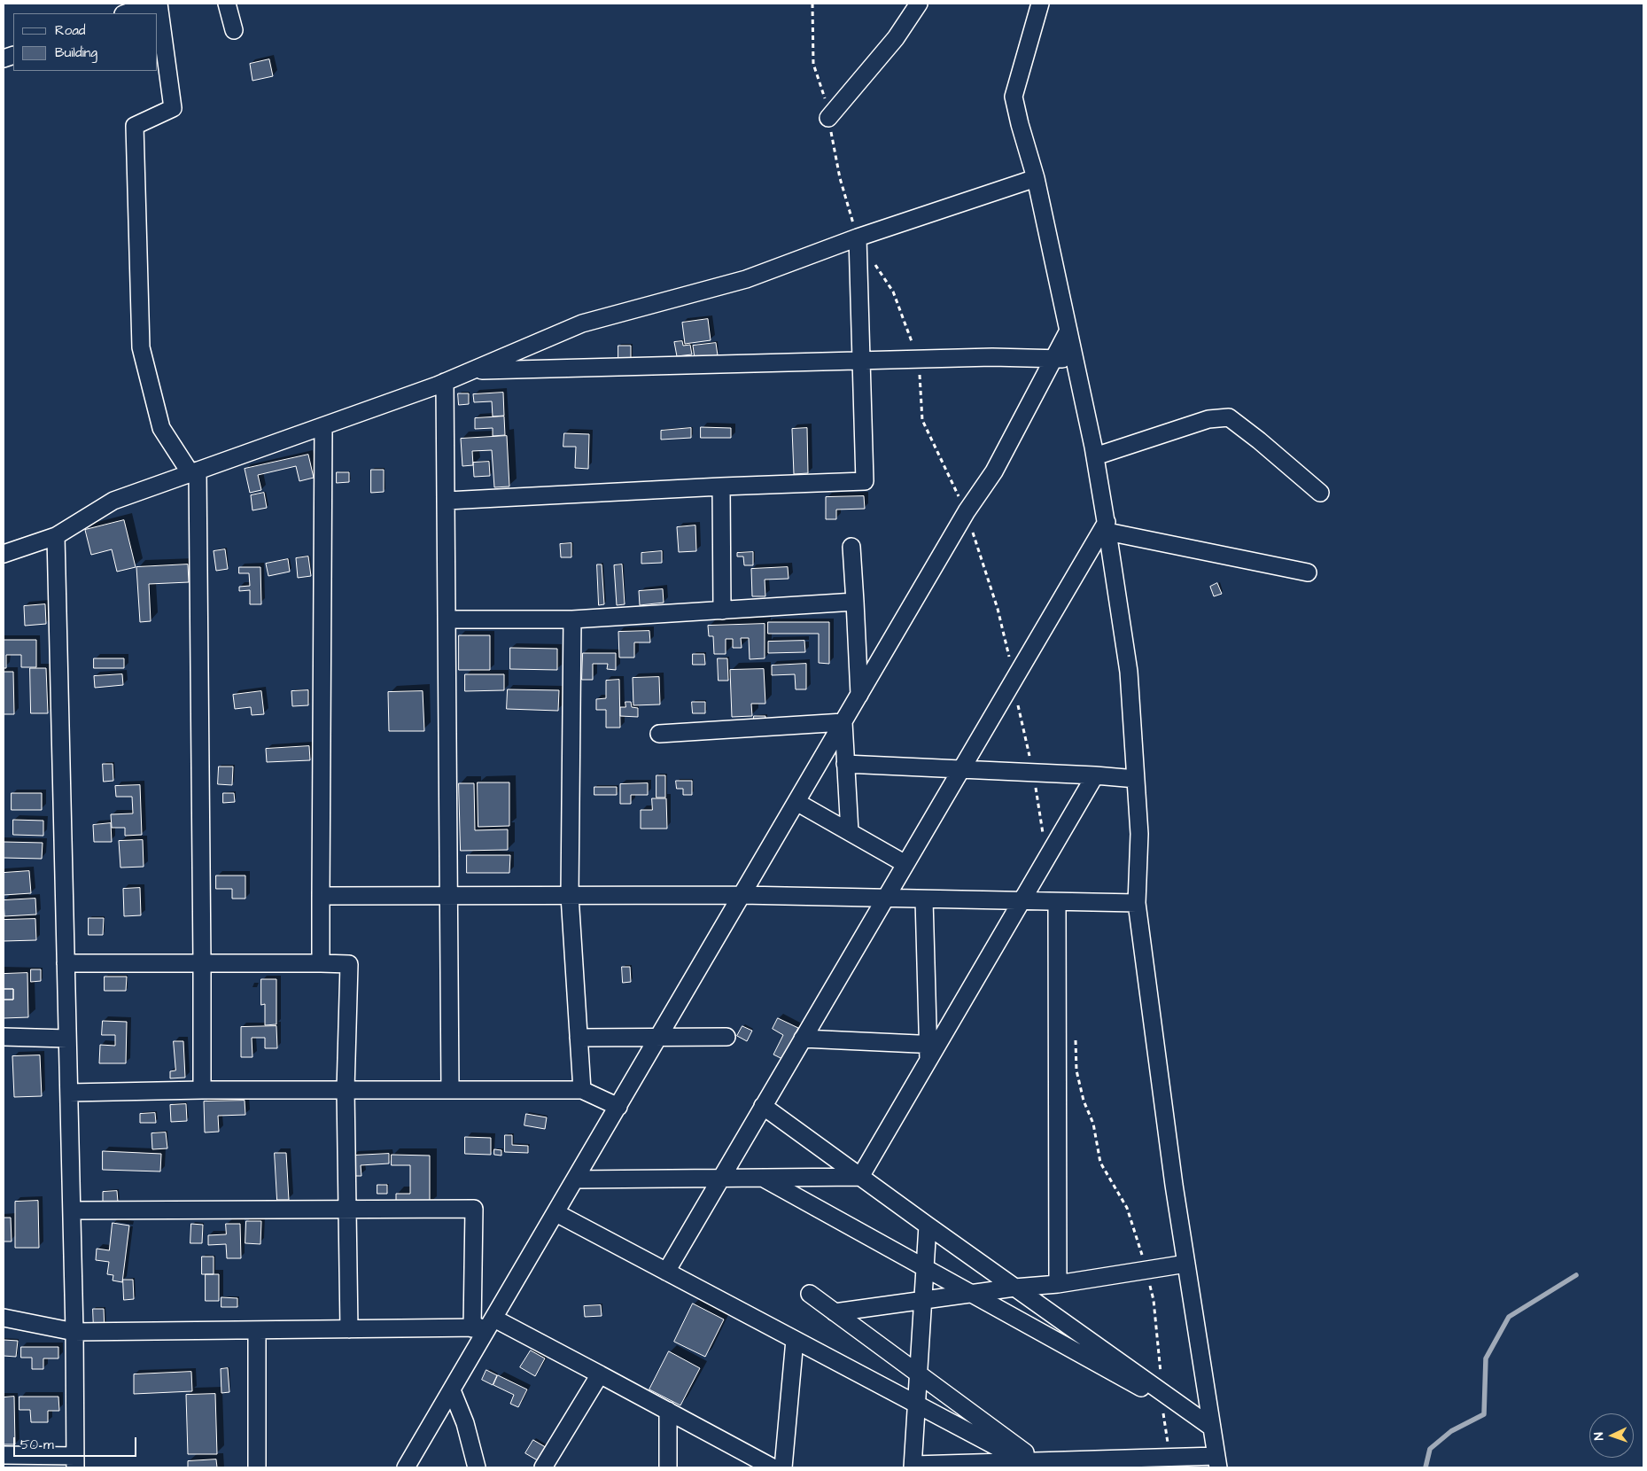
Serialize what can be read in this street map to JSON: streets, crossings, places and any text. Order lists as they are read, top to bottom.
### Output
{
  "legend": ["Road", "Building"],
  "scale_bar": "50 m",
  "north": "left"
}
